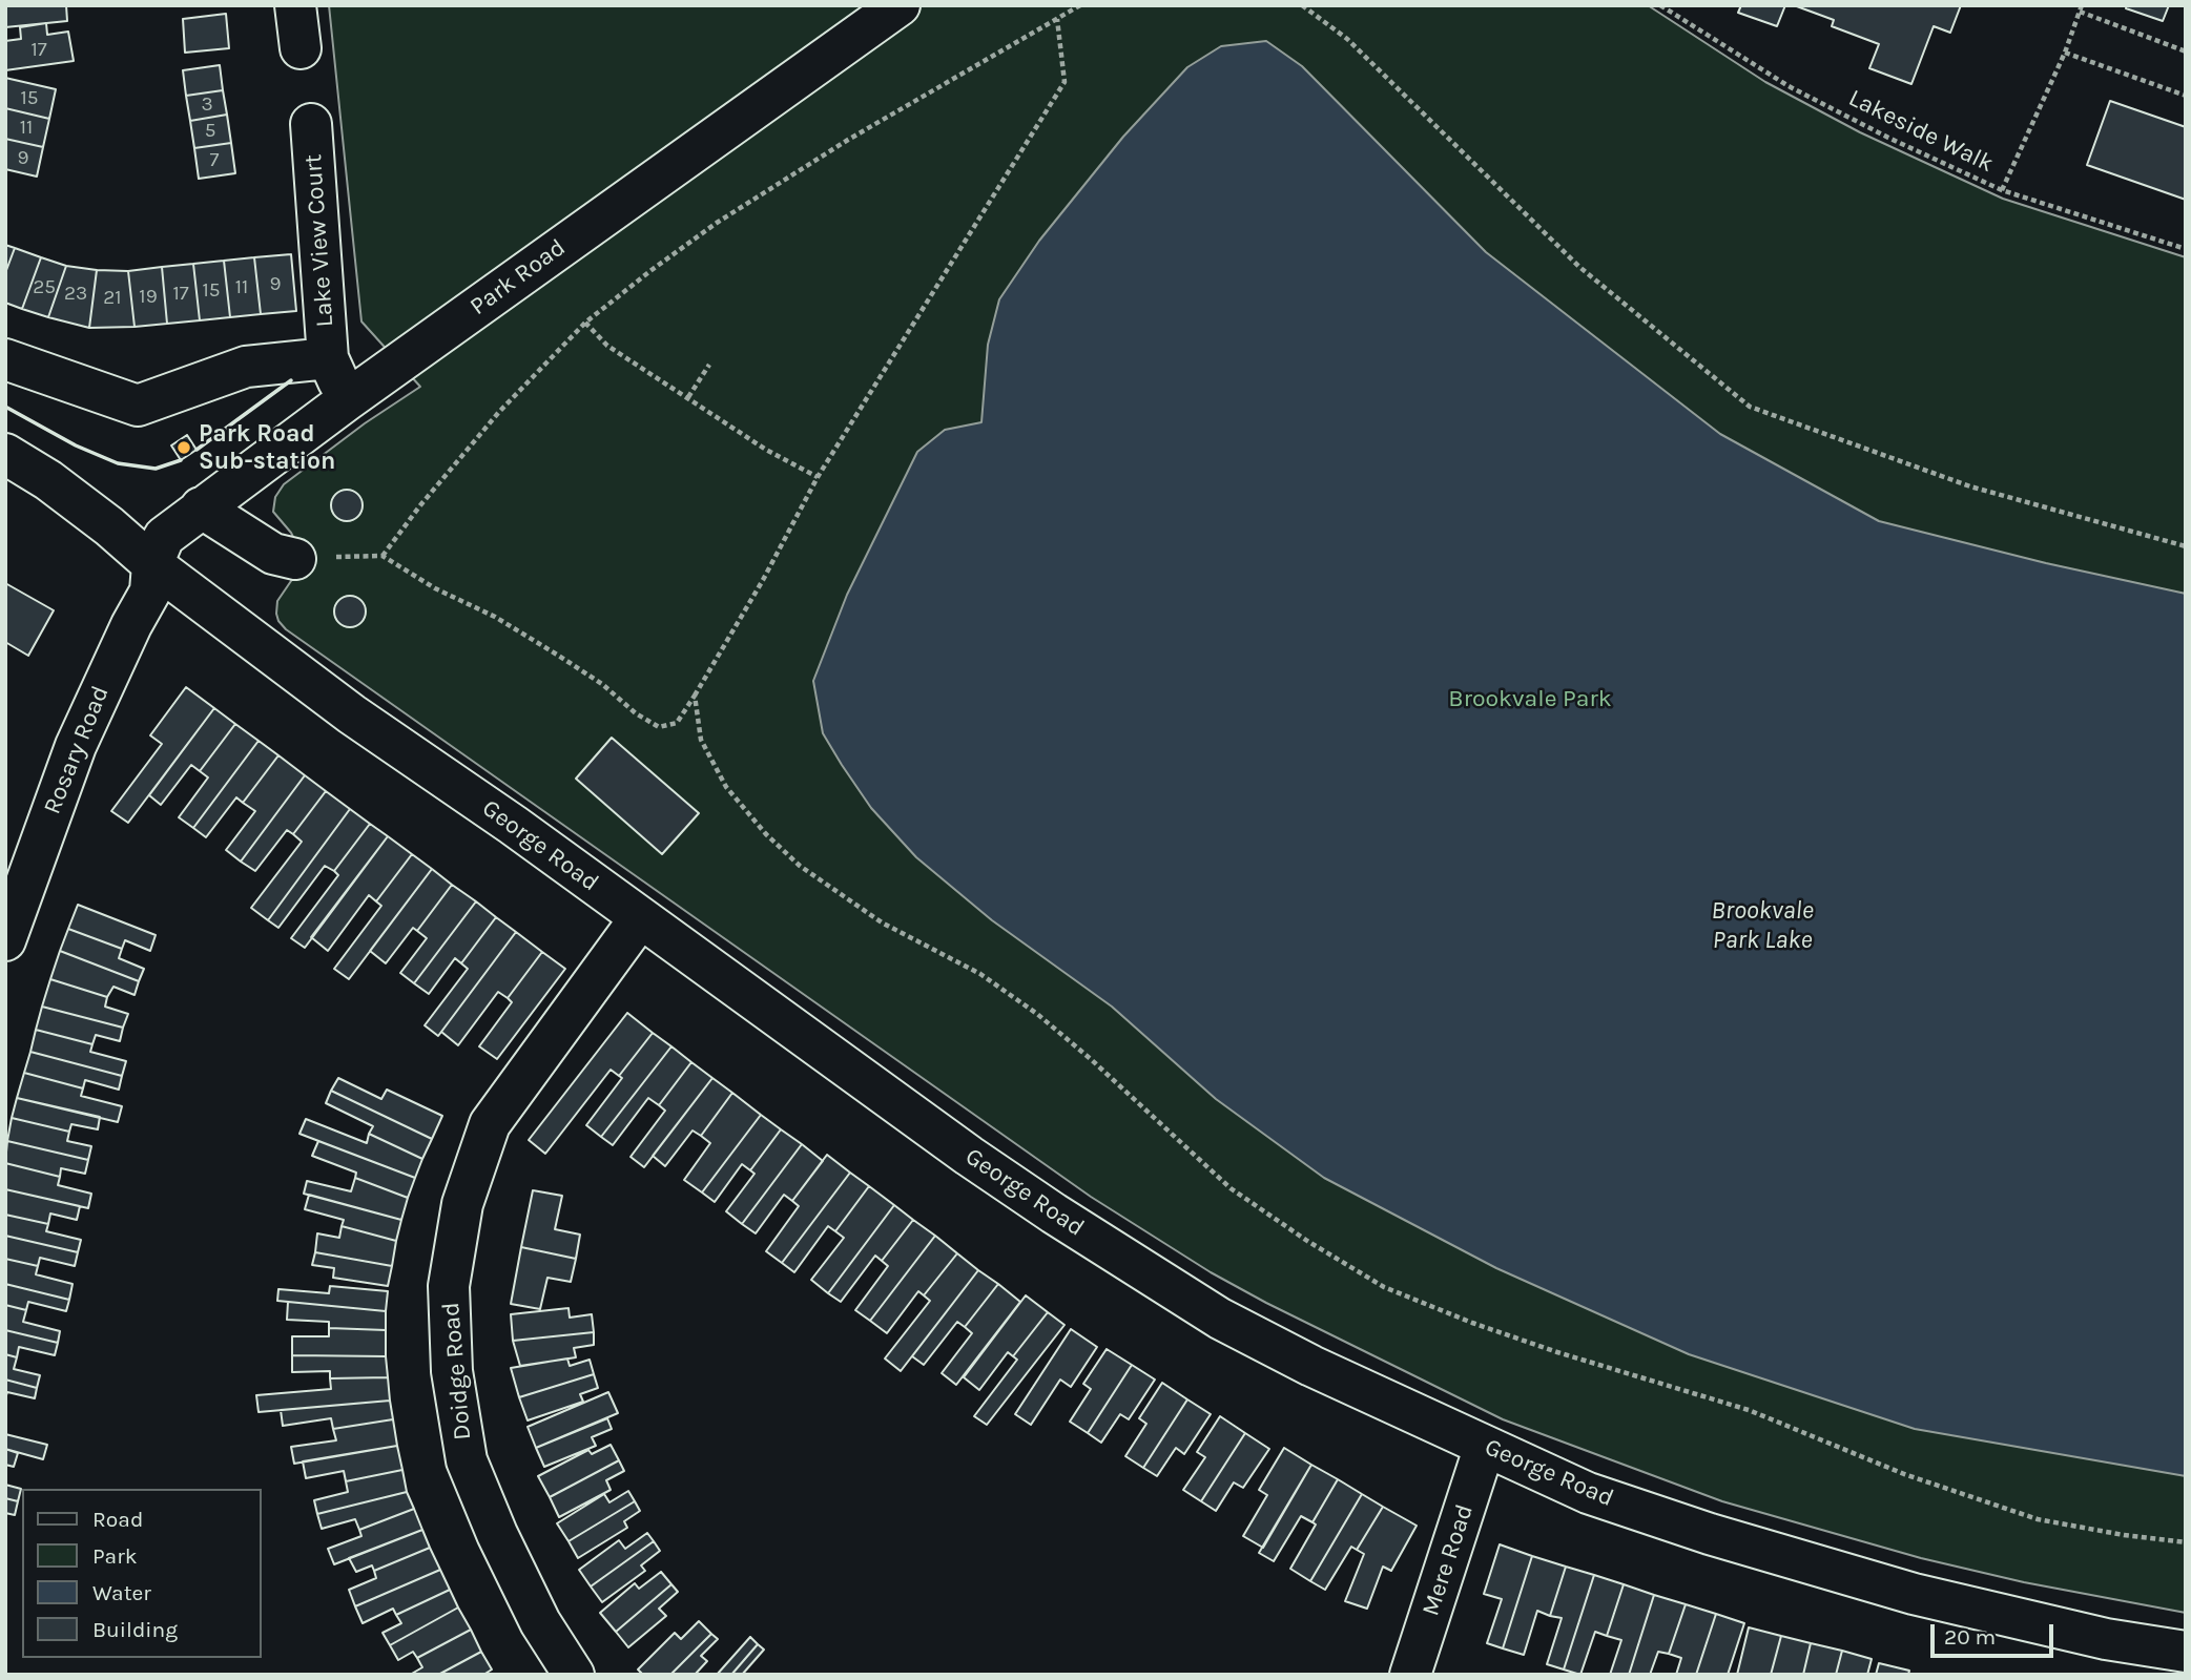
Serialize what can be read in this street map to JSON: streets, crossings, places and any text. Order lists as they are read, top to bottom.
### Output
{
  "streets": {
    "street": [
      "Lake View Court",
      "Park Road",
      "Rosary Road",
      "George Road",
      "Doidge Road",
      "Mere Road"
    ],
    "path": ["Lakeside Walk"]
  },
  "crossings": [
    ["Lake View Court", "Park Road"],
    ["Park Road", "Rosary Road"],
    ["Park Road", "George Road"],
    ["Rosary Road", "George Road"],
    ["George Road", "Doidge Road"],
    ["George Road", "Mere Road"]
  ],
  "water": ["Brookvale Park Lake"],
  "parks": ["Brookvale Park"],
  "places": ["Park Road Sub-station"],
  "house_numbers": [
    "17",
    "15",
    "3",
    "11",
    "5",
    "9",
    "7",
    "9",
    "25",
    "11",
    "15",
    "23",
    "17",
    "19",
    "21"
  ],
  "legend": [
    "Road",
    "Park",
    "Water",
    "Building"
  ],
  "scale_bar": "20 m"
}
